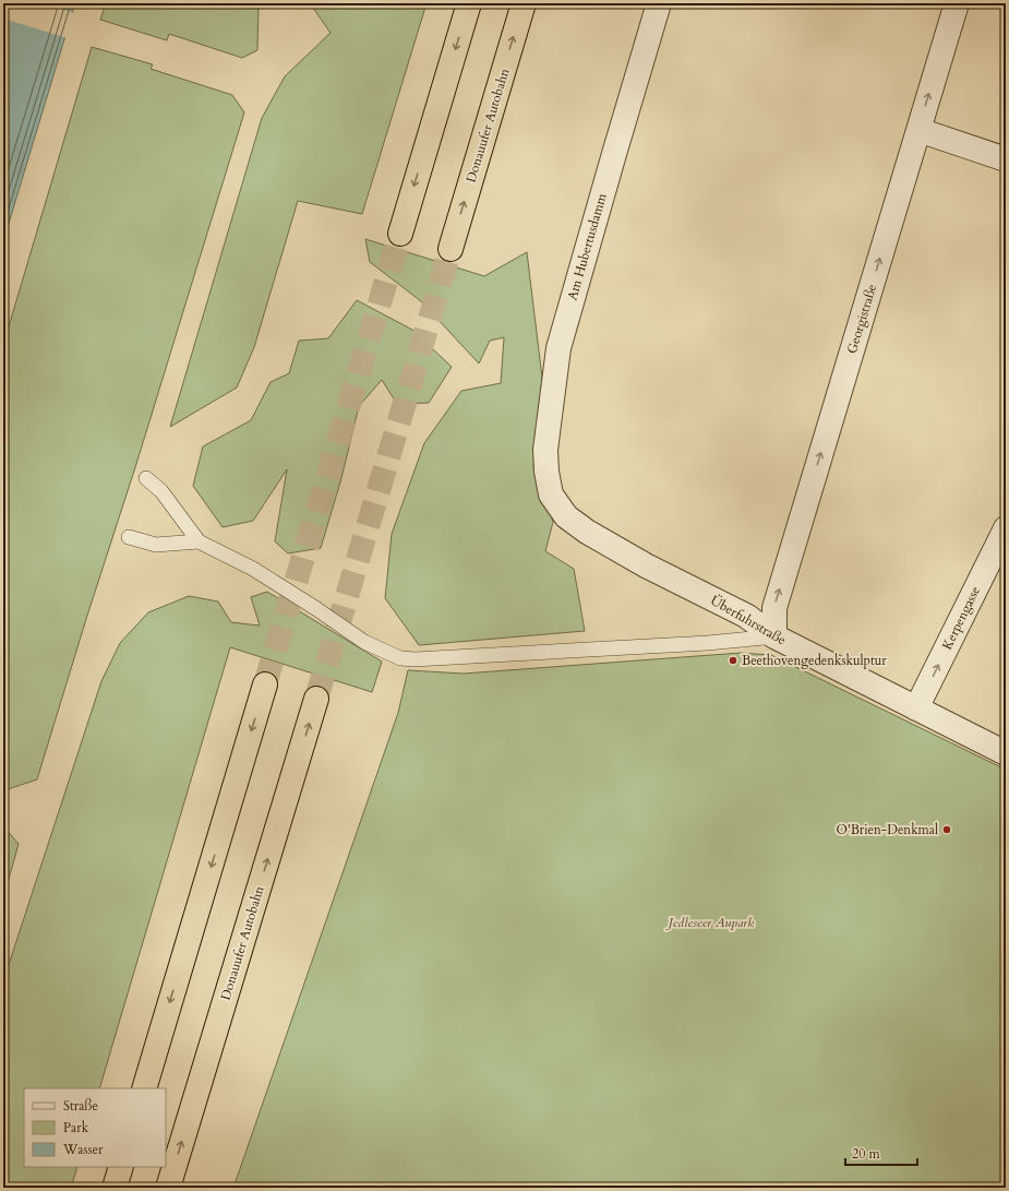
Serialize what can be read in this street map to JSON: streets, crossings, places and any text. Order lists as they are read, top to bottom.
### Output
{
  "streets": {
    "highway": ["Donauufer Autobahn"],
    "street": [
      "Am Hubertusdamm",
      "Georgistraße",
      "Kerpengasse",
      "Überfuhrstraße"
    ]
  },
  "crossings": [
    ["Am Hubertusdamm", "Überfuhrstraße"],
    ["Georgistraße", "Überfuhrstraße"],
    ["Kerpengasse", "Überfuhrstraße"]
  ],
  "one_way": ["Georgistraße", "Kerpengasse"],
  "parks": ["Jedleseer Aupark"],
  "places": ["Beethovengedenkskulptur", "O'Brien-Denkmal"],
  "legend": ["Straße", "Park", "Wasser"],
  "scale_bar": "20 m"
}
